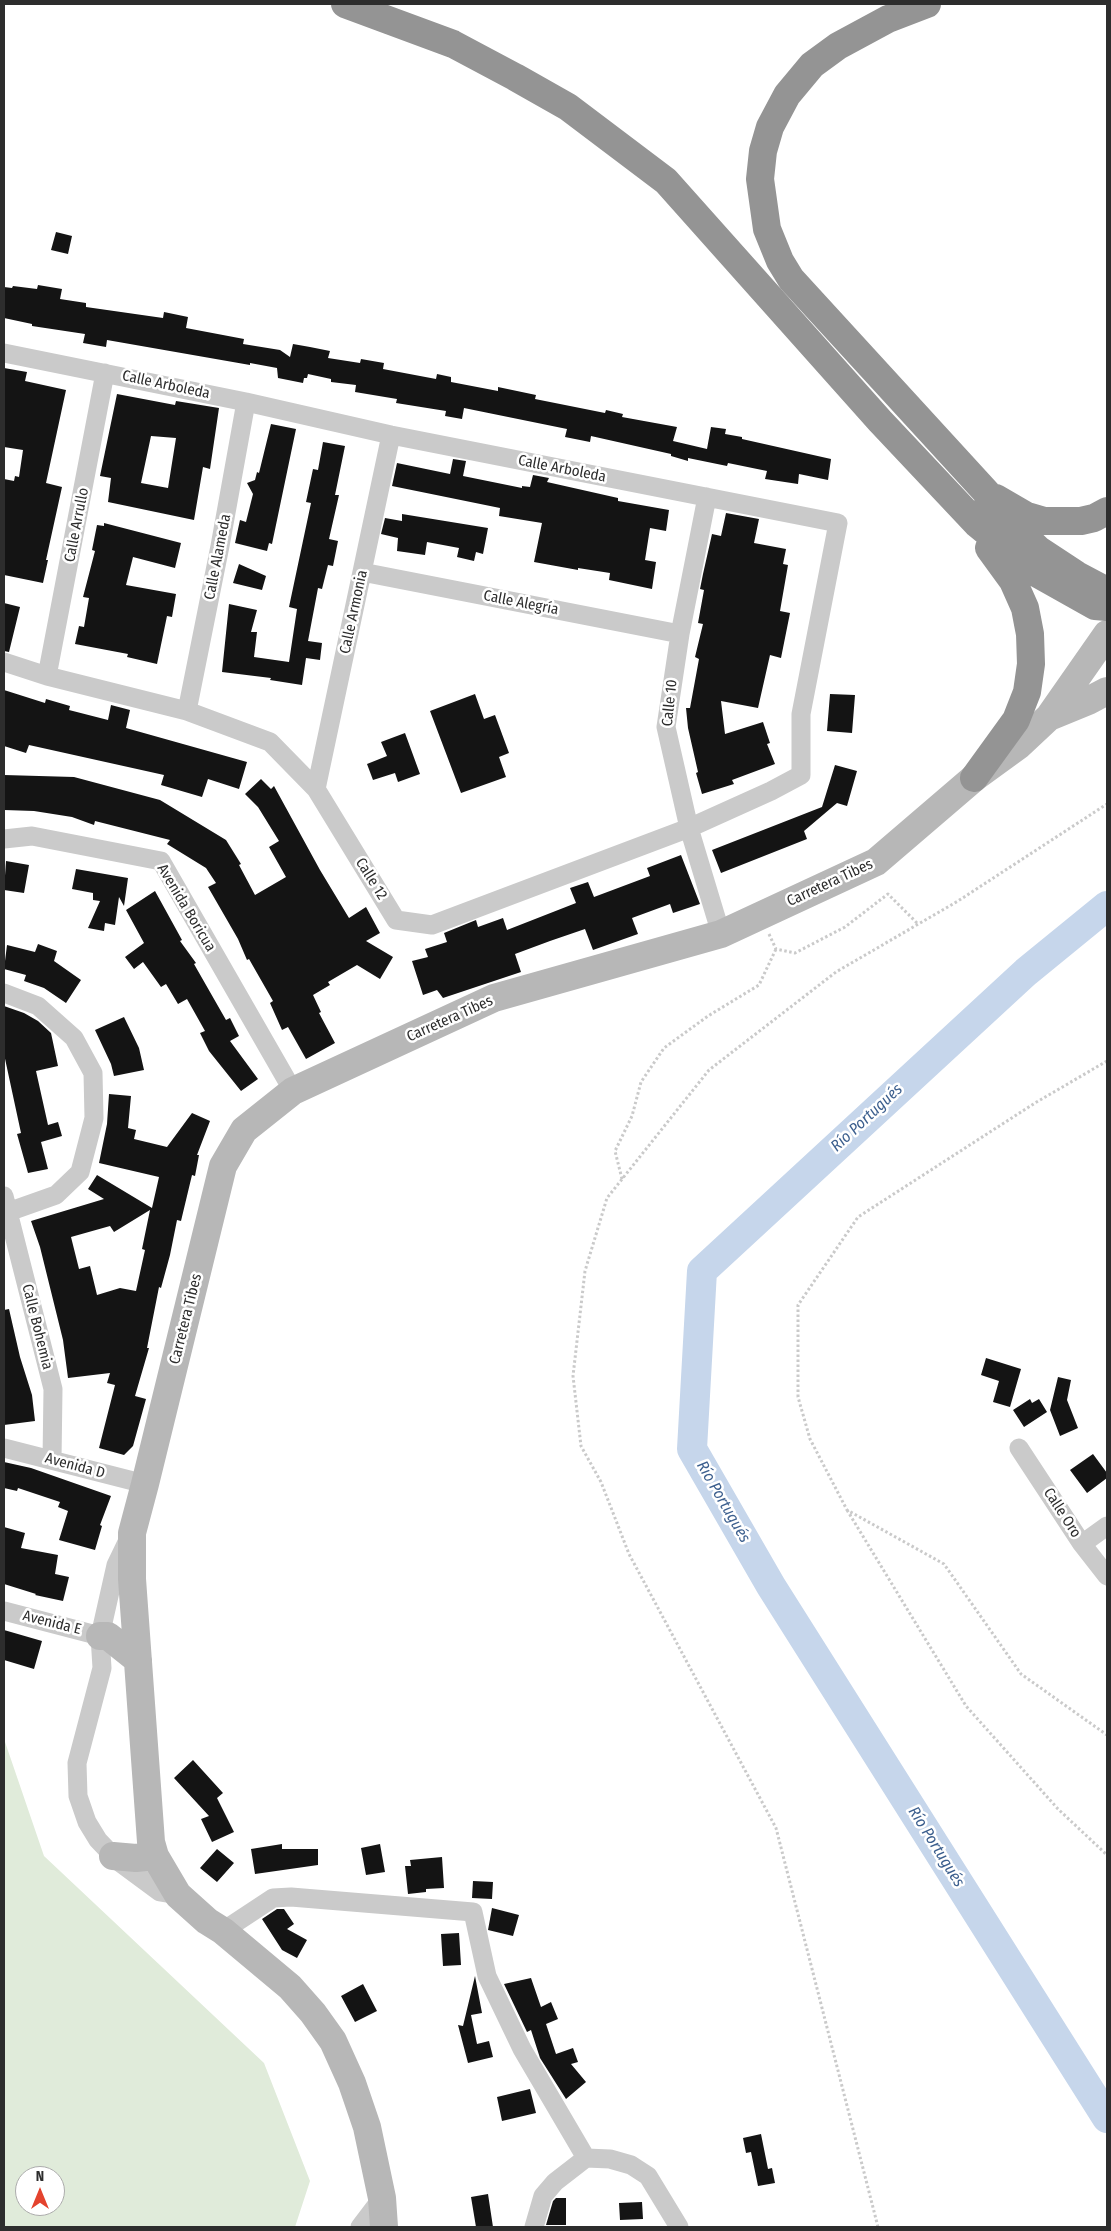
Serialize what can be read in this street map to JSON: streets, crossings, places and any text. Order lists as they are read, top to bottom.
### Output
{
  "streets": {
    "street": [
      "Calle Arboleda",
      "Calle Arrullo",
      "Calle Alameda",
      "Calle Alegría",
      "Calle Armonia",
      "Calle 10",
      "Calle 12",
      "Carretera Tibes",
      "Avenida Boricua",
      "Calle Bohemia",
      "Avenida D",
      "Calle Oro",
      "Avenida E"
    ]
  },
  "crossings": [
    ["Calle Arboleda", "Calle Arrullo"],
    ["Calle Arboleda", "Calle Alameda"],
    ["Calle Arboleda", "Calle Armonia"],
    ["Calle Arboleda", "Calle 10"],
    ["Calle Arboleda", "Calle 12"],
    ["Calle Arrullo", "Calle 12"],
    ["Calle Alameda", "Calle 12"],
    ["Calle Alegría", "Calle Armonia"],
    ["Calle Alegría", "Calle 10"],
    ["Calle Armonia", "Calle 12"],
    ["Calle 10", "Calle 12"],
    ["Calle 10", "Carretera Tibes"],
    ["Carretera Tibes", "Avenida Boricua"],
    ["Carretera Tibes", "Avenida D"],
    ["Calle Bohemia", "Avenida D"]
  ],
  "water": ["Río Portugués"],
  "north": "top"
}
